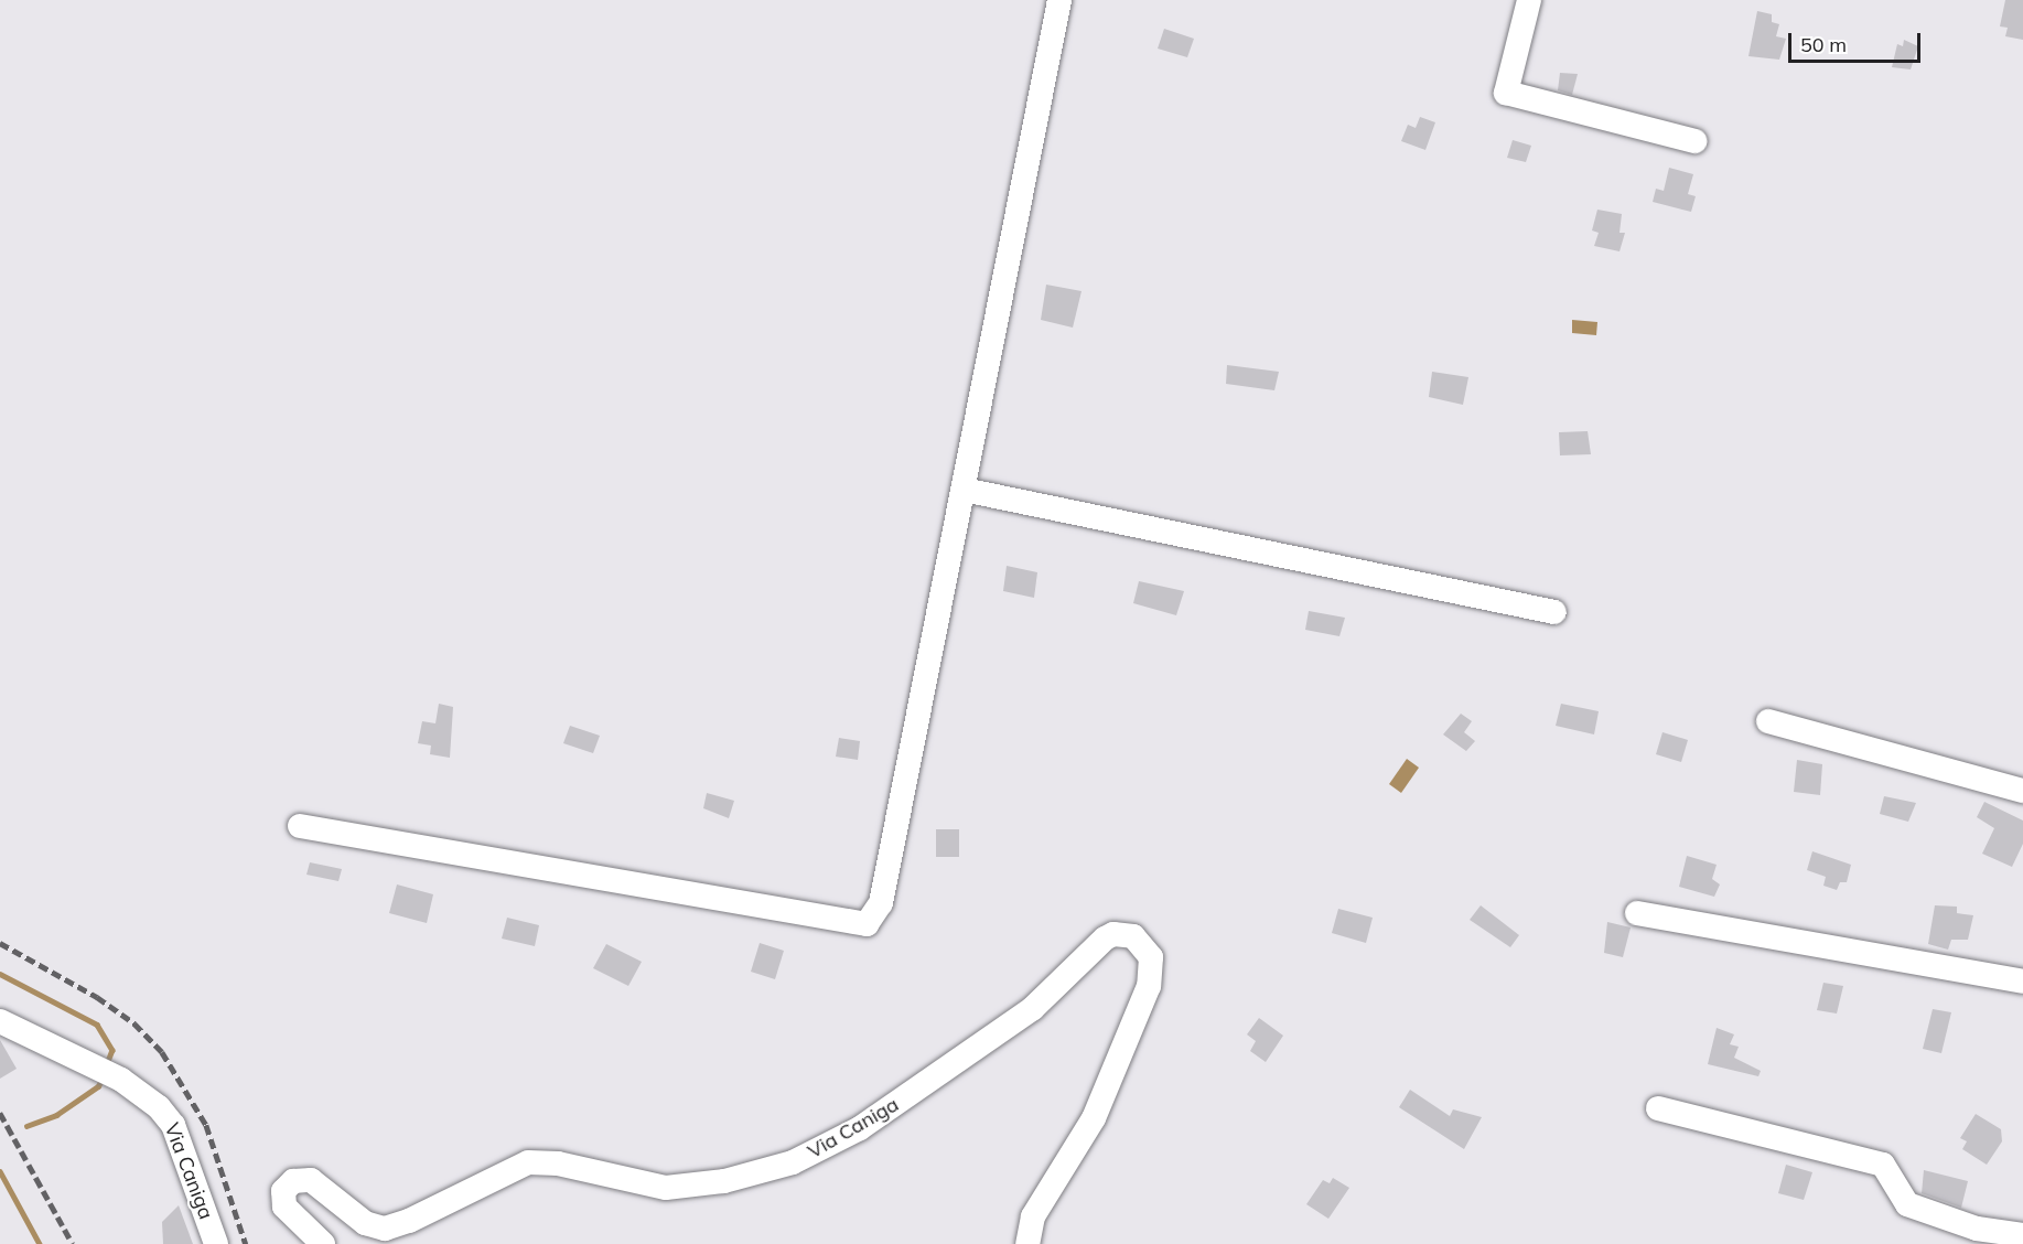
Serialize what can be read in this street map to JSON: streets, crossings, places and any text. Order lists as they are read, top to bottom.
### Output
{
  "streets": {
    "street": ["Via Caniga"]
  },
  "scale_bar": "50 m"
}
